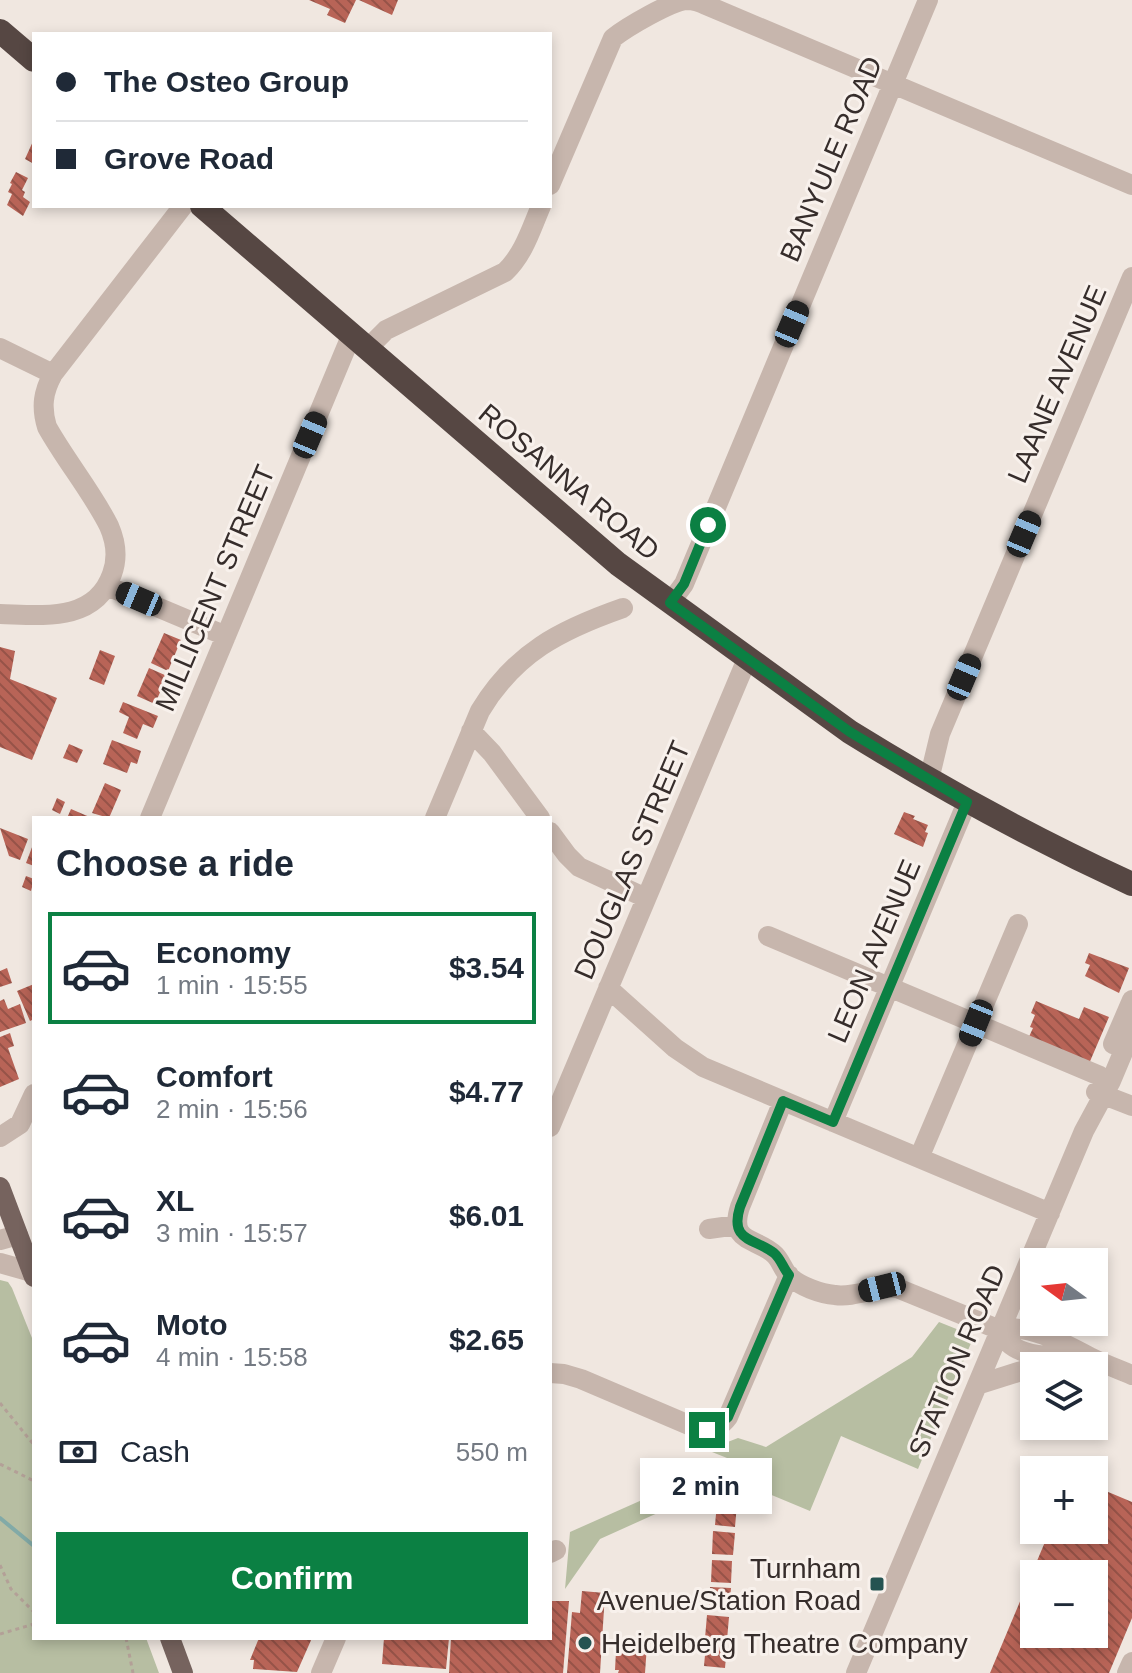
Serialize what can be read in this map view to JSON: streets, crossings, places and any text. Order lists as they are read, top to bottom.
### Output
{
  "streets": {
    "highway": ["ROSANNA ROAD"],
    "street": [
      "BANYULE ROAD",
      "LAANE AVENUE",
      "MILLICENT STREET",
      "DOUGLAS STREET",
      "LEON AVENUE",
      "STATION ROAD"
    ]
  },
  "crossings": [
    ["BANYULE ROAD", "ROSANNA ROAD"],
    ["LAANE AVENUE", "ROSANNA ROAD"],
    ["ROSANNA ROAD", "MILLICENT STREET"],
    ["ROSANNA ROAD", "DOUGLAS STREET"],
    ["ROSANNA ROAD", "LEON AVENUE"]
  ],
  "places": {
    "transit": ["Turnham Avenue/Station Road"],
    "other": ["Heidelberg Theatre Company"]
  },
  "north": "left",
  "page": {
    "banner": ["The Osteo Group", "Grove Road"],
    "heading": "Choose a ride",
    "list": [
      {
        "name": "Economy",
        "note": "1 min · 15:55",
        "value": "$3.54"
      },
      {
        "name": "Comfort",
        "note": "2 min · 15:56",
        "value": "$4.77"
      },
      {
        "name": "XL",
        "note": "3 min · 15:57",
        "value": "$6.01"
      },
      {
        "name": "Moto",
        "note": "4 min · 15:58",
        "value": "$2.65"
      }
    ],
    "map_buttons": ["+", "−"],
    "pay": ["Cash", "550 m"],
    "bubble": "2 min",
    "buttons": "Confirm"
  }
}
